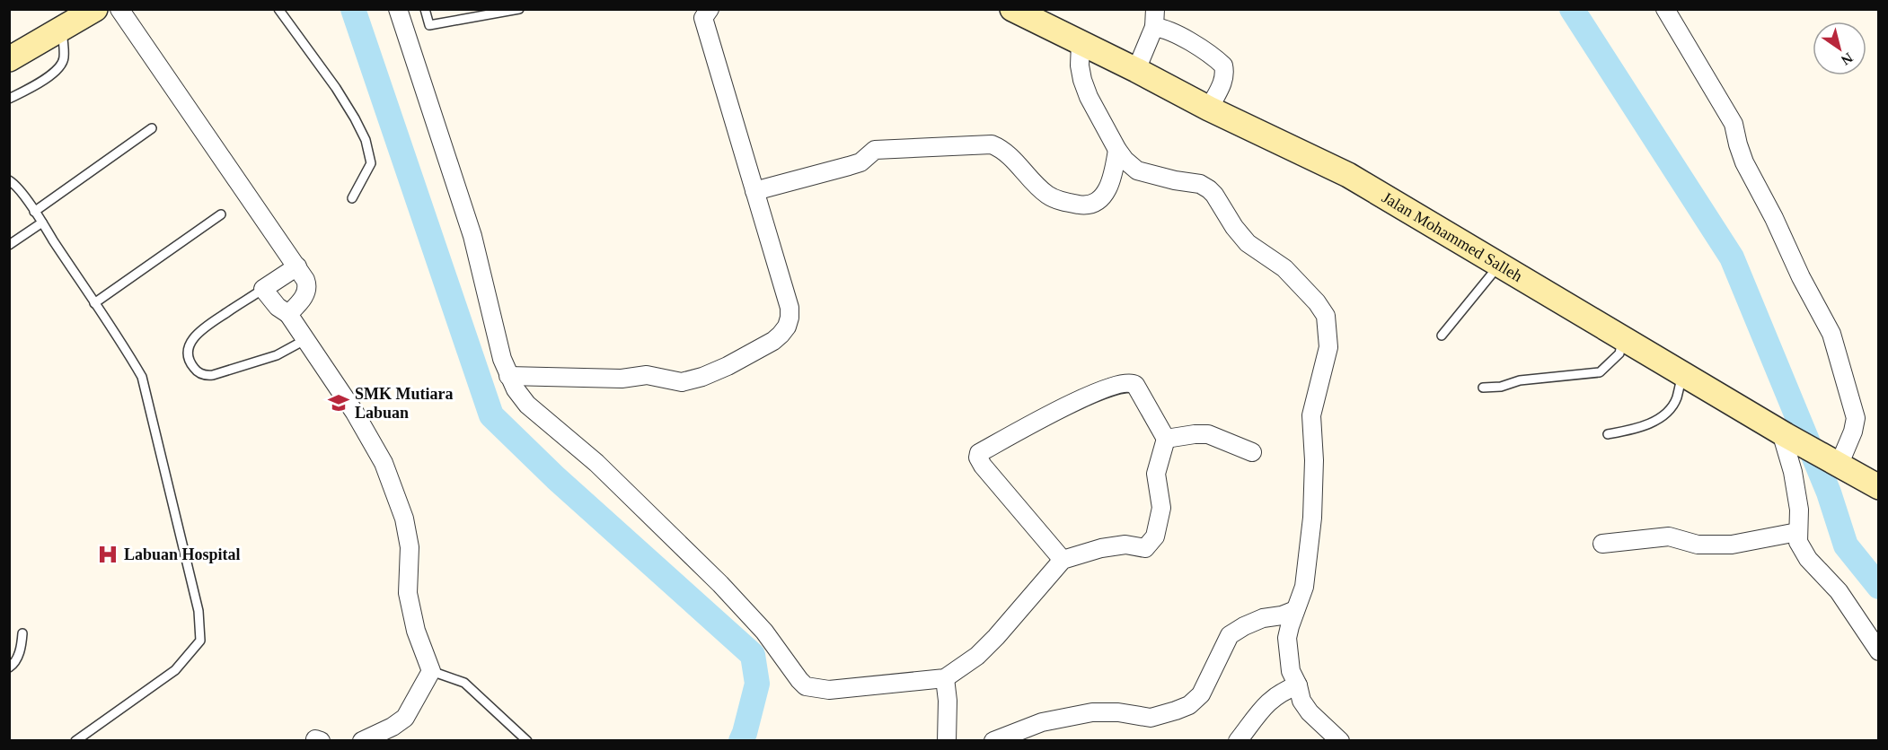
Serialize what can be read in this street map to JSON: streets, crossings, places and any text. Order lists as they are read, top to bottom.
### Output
{
  "streets": {
    "main road": ["Jalan Mohammed Salleh"]
  },
  "places": {
    "school or university": ["SMK Mutiara Labuan"],
    "hospital": ["Labuan Hospital"]
  },
  "north": "bottom right"
}
